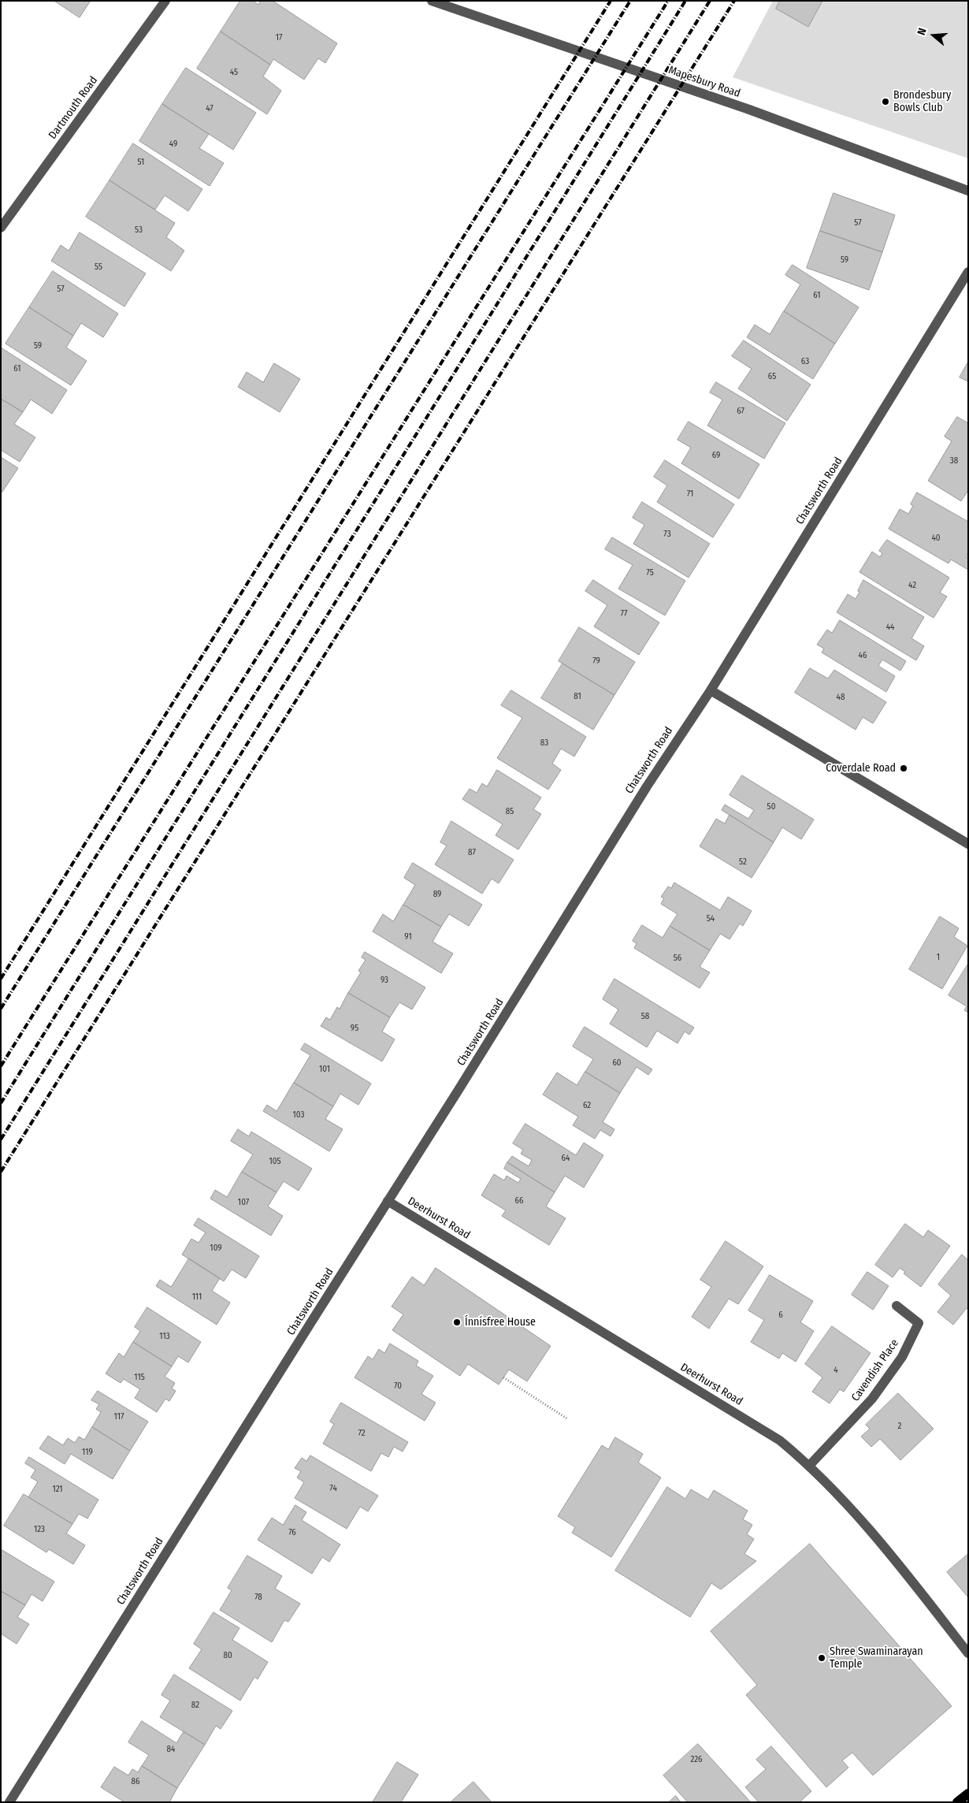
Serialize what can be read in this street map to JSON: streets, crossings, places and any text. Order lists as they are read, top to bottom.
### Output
{
  "streets": {
    "street": [
      "Mapesbury Road",
      "Dartmouth Road",
      "Chatsworth Road",
      "Deerhurst Road",
      "Cavendish Place"
    ]
  },
  "crossings": [
    ["Chatsworth Road", "Deerhurst Road"],
    ["Deerhurst Road", "Cavendish Place"]
  ],
  "places": [
    "Brondesbury Bowls Club",
    "Coverdale Road",
    "Ínnísfree House",
    "Shree Swaminarayan Temple"
  ],
  "house_numbers": [
    "17",
    "45",
    "47",
    "49",
    "51",
    "57",
    "53",
    "59",
    "55",
    "57",
    "61",
    "59",
    "63",
    "61",
    "65",
    "67",
    "69",
    "38",
    "71",
    "73",
    "40",
    "75",
    "42",
    "77",
    "44",
    "46",
    "79",
    "81",
    "48",
    "83",
    "50",
    "85",
    "87",
    "52",
    "89",
    "54",
    "91",
    "1",
    "56",
    "93",
    "58",
    "95",
    "60",
    "101",
    "62",
    "103",
    "64",
    "105",
    "66",
    "107",
    "109",
    "111",
    "6",
    "113",
    "4",
    "115",
    "70",
    "117",
    "2",
    "72",
    "119",
    "74",
    "121",
    "123",
    "76",
    "78",
    "80",
    "82",
    "84",
    "226",
    "86"
  ],
  "north": "left"
}
